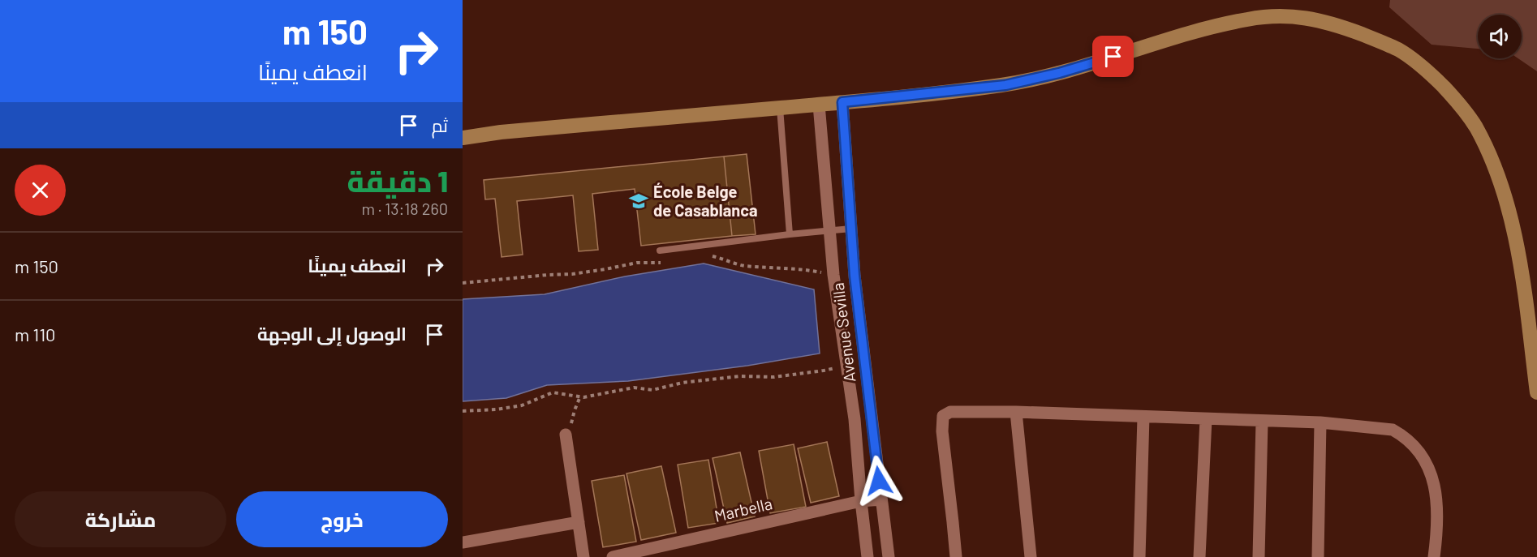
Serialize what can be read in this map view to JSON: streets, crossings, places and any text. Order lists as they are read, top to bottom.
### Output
{
  "streets": {
    "street": ["Avenue Sevilla", "Marbella"]
  },
  "crossings": [
    ["Avenue Sevilla", "Marbella"]
  ],
  "places": {
    "school or university": ["École Belge de Casablanca"]
  },
  "page": {
    "turn": ["150 m", "انعطف يمينًا"],
    "then": "ثم",
    "heading": ["1 دقيقة", "260 m · 13:18"],
    "list": [
      {
        "name": "انعطف يمينًا",
        "value": "150 m"
      },
      {
        "name": "الوصول إلى الوجهة",
        "value": "110 m"
      }
    ],
    "buttons": ["خروج", "مشاركة"]
  }
}
